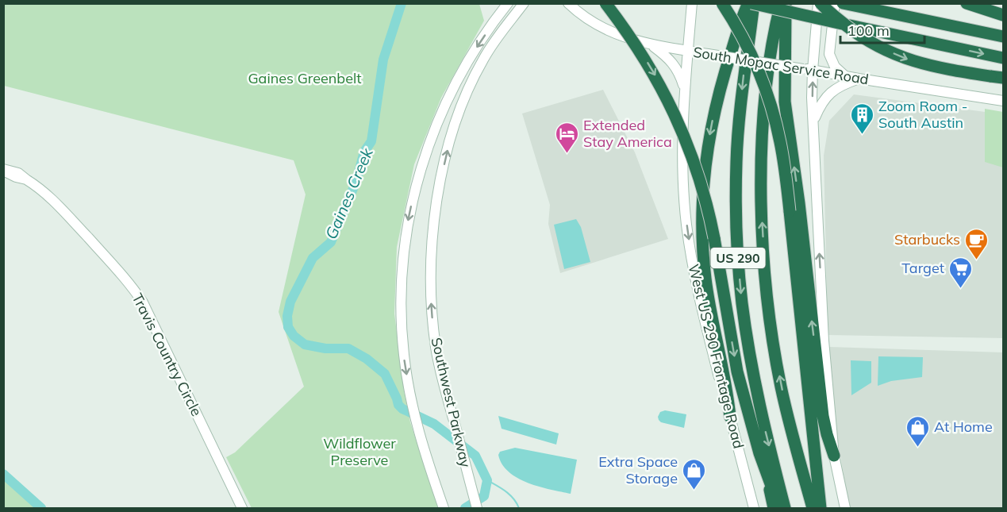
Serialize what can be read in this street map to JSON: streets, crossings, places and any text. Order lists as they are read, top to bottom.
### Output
{
  "streets": {
    "highway": ["US 290"],
    "main road": [
      "South Mopac Service Road",
      "Travis Country Circle",
      "West US 290 Frontage Road",
      "Southwest Parkway"
    ]
  },
  "crossings": [
    ["South Mopac Service Road", "West US 290 Frontage Road"]
  ],
  "one_way": ["West US 290 Frontage Road"],
  "water": ["Gaines Creek"],
  "parks": ["Gaines Greenbelt", "Wildflower Preserve"],
  "places": {
    "building": ["Zoom Room - South Austin"],
    "hotel": ["Extended Stay America"],
    "cafe": ["Starbucks"],
    "supermarket": ["Target"],
    "shop": ["At Home", "Extra Space Storage"]
  },
  "scale_bar": "100 m"
}
